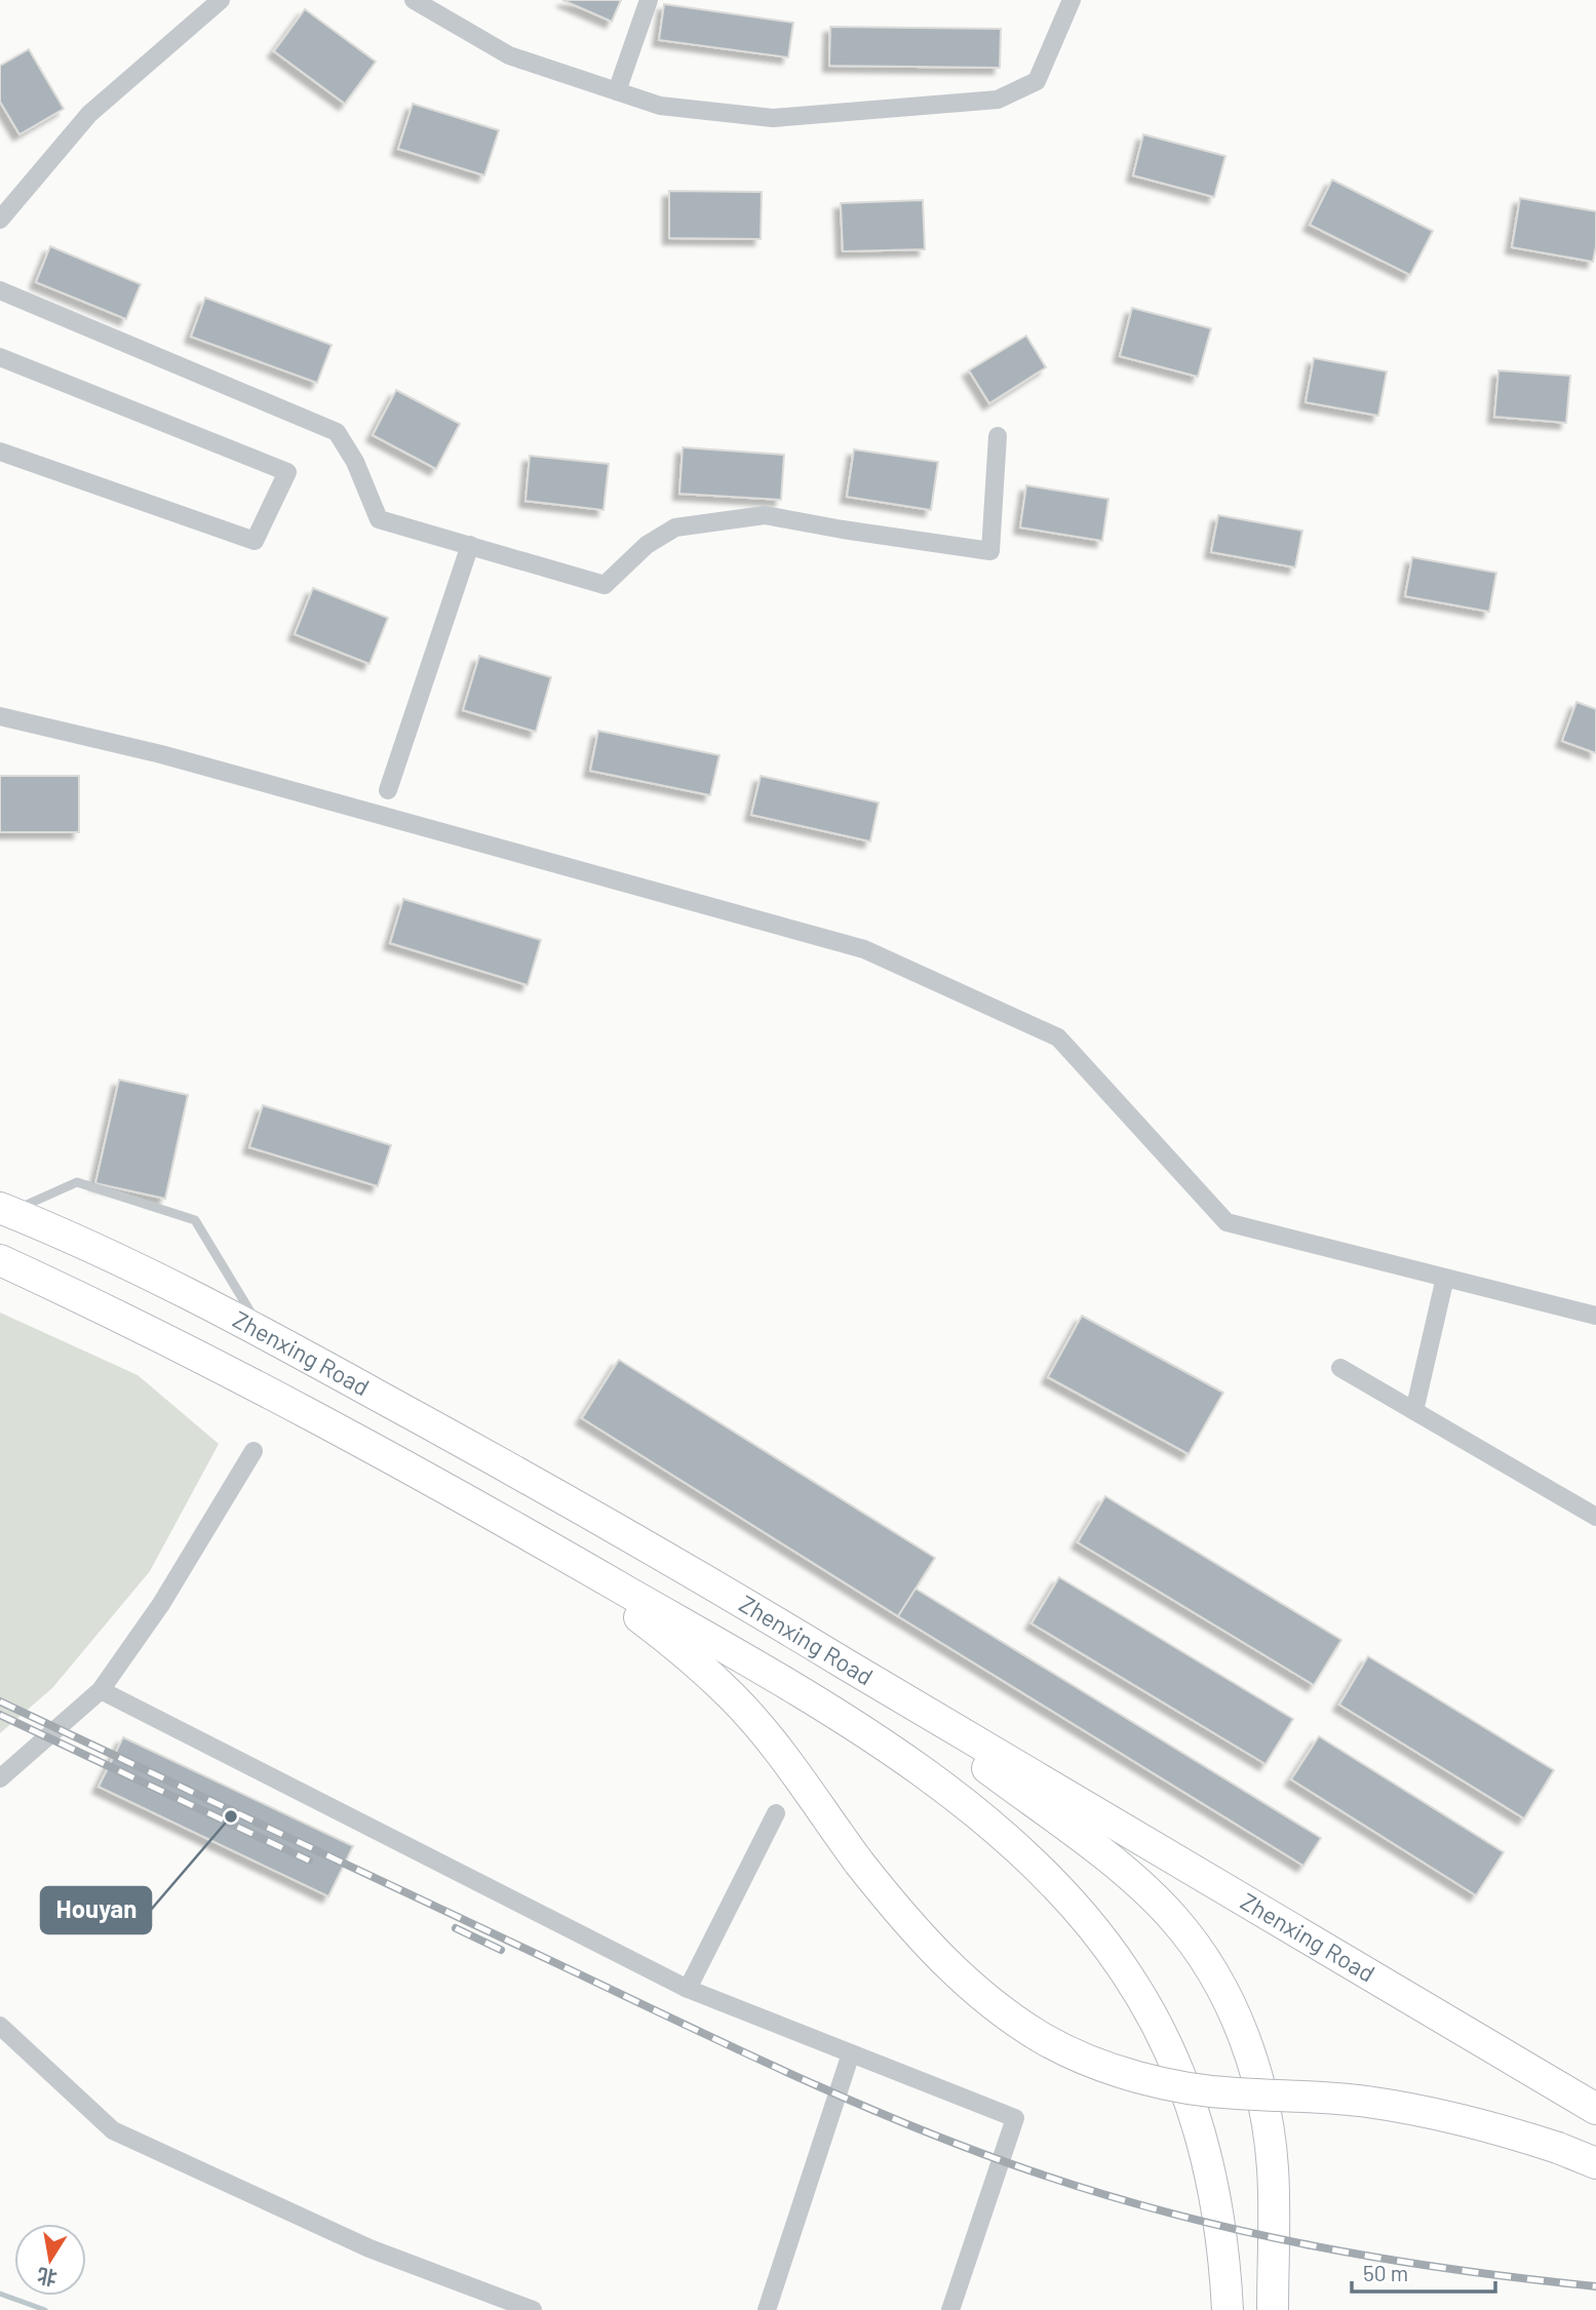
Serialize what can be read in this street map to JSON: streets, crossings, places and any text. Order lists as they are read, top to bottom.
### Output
{
  "streets": {
    "highway": ["Zhenxing Road"]
  },
  "places": ["Houyan"],
  "scale_bar": "50 m",
  "north": "bottom"
}
